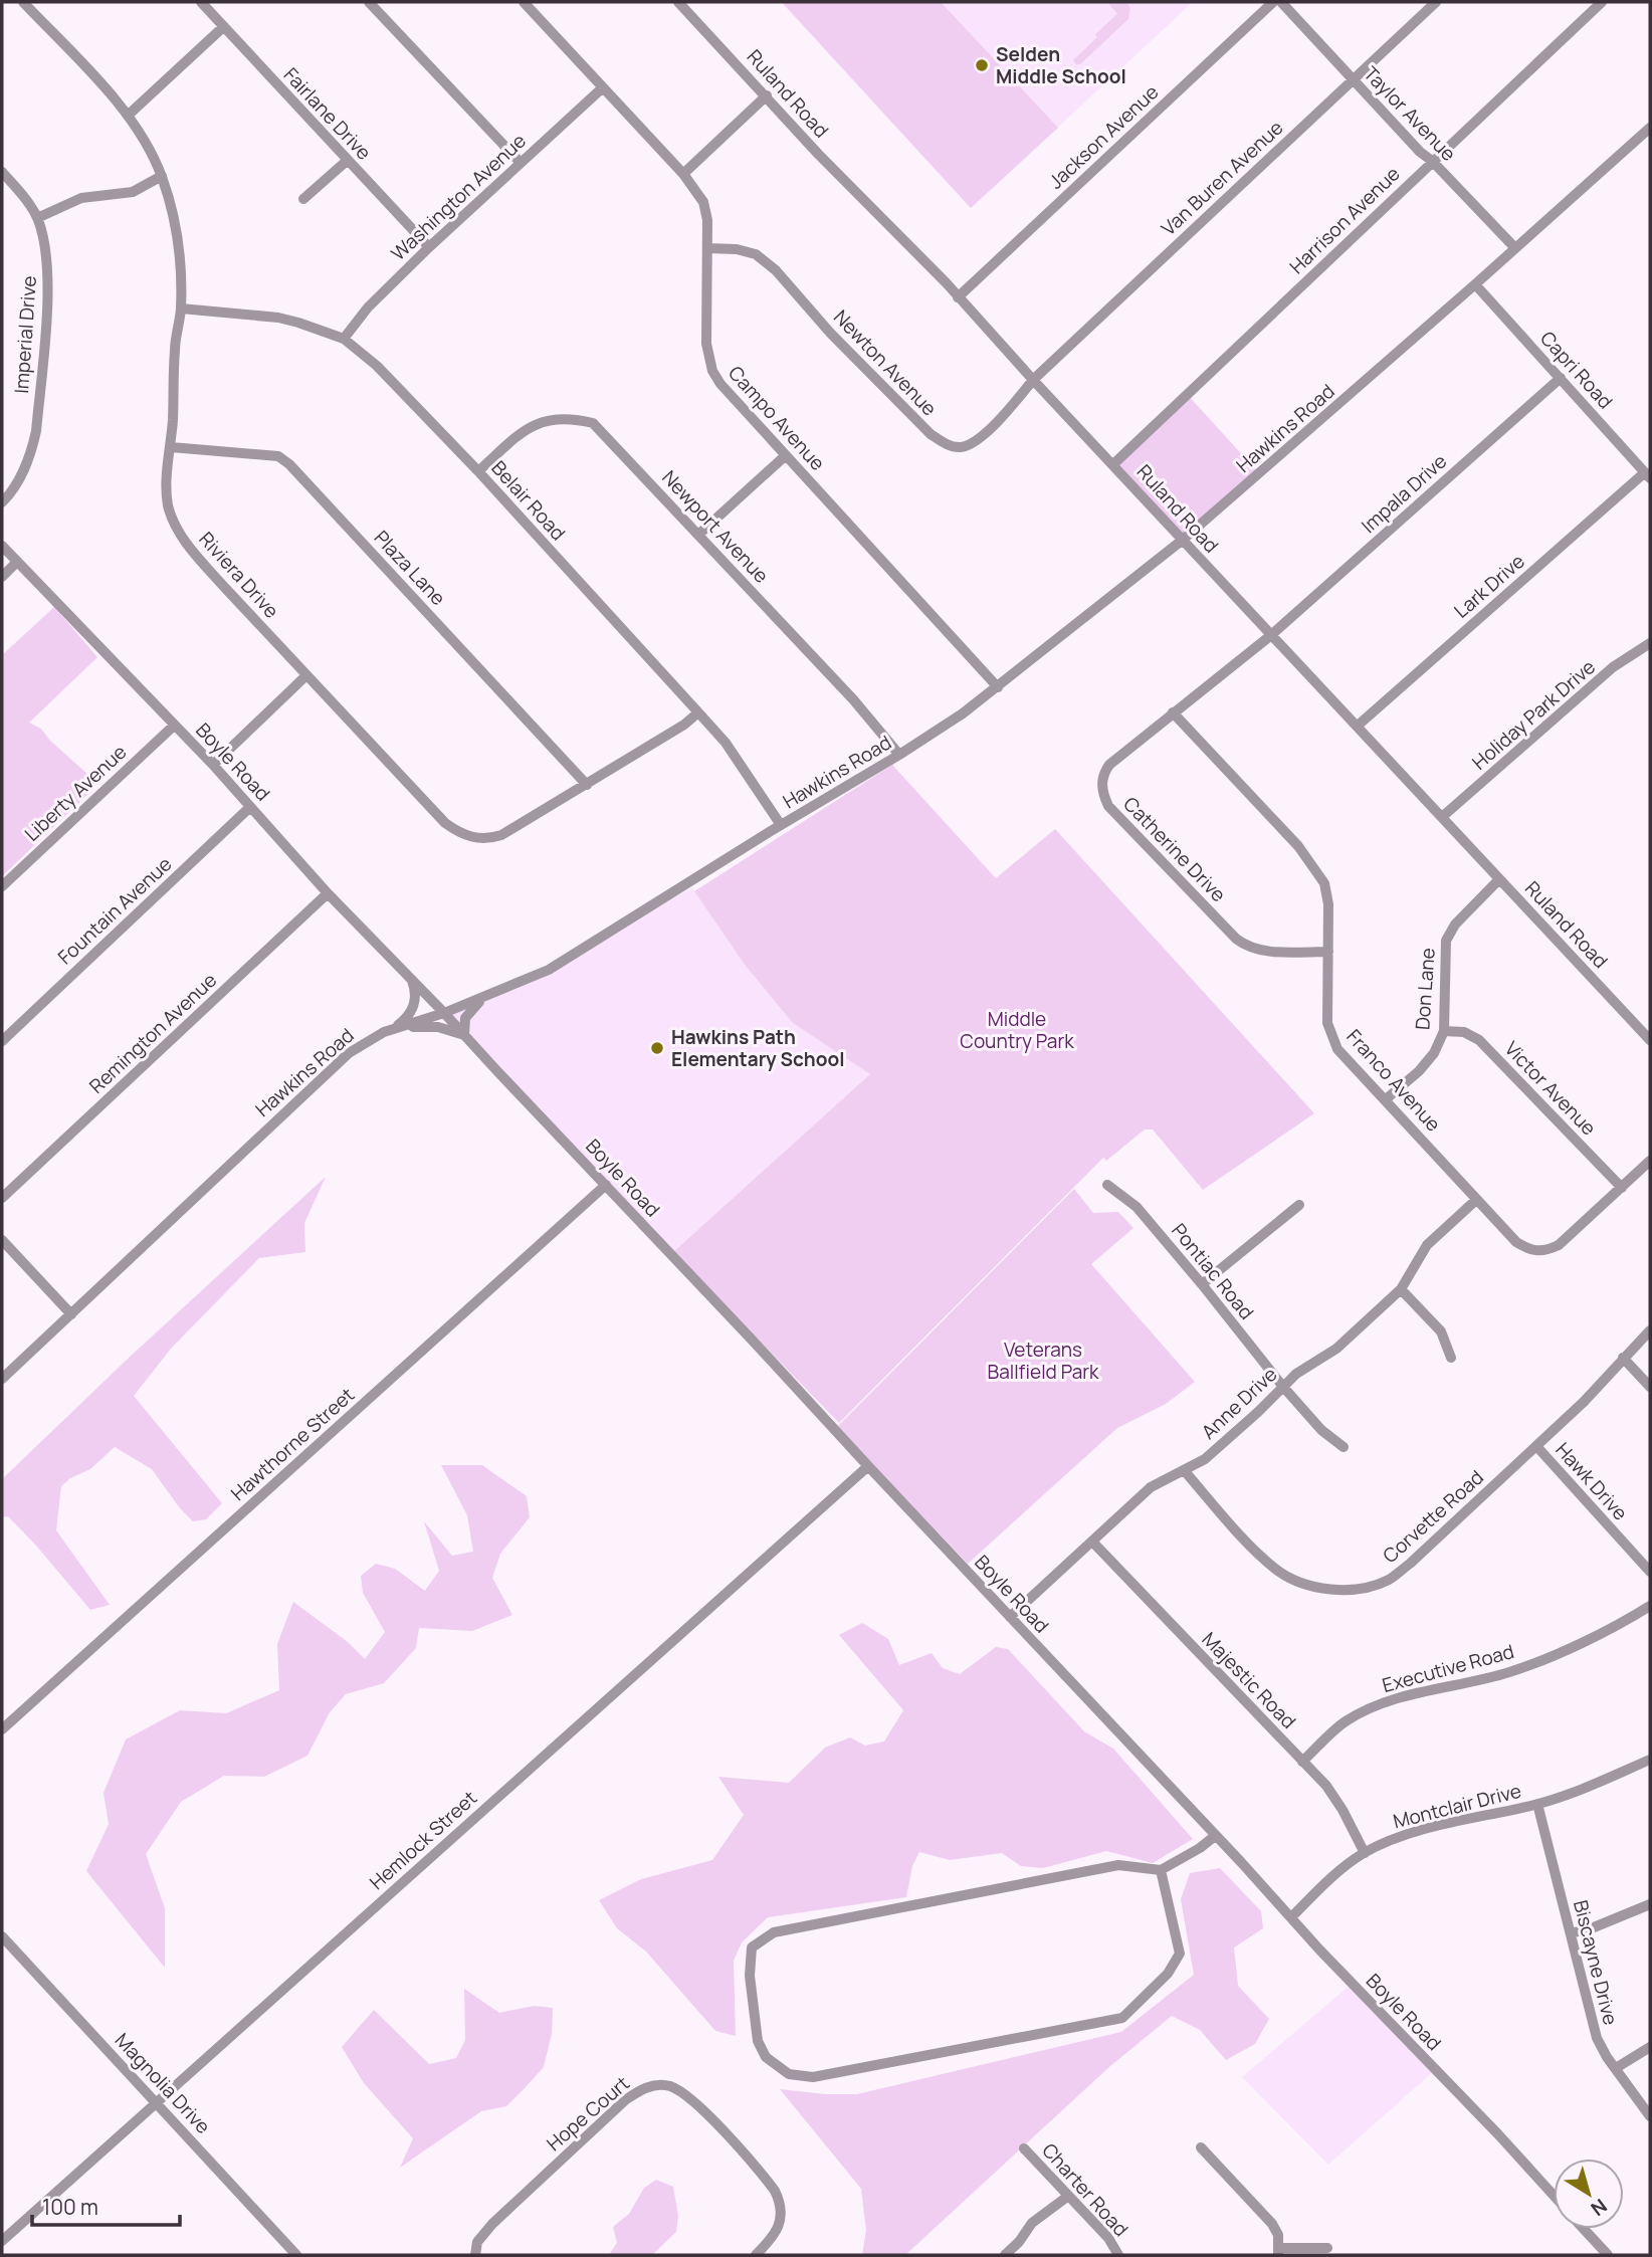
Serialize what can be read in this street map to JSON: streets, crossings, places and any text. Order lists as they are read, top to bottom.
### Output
{
  "streets": {
    "street": [
      "Ruland Road",
      "Fairlane Drive",
      "Taylor Avenue",
      "Jackson Avenue",
      "Van Buren Avenue",
      "Washington Avenue",
      "Harrison Avenue",
      "Imperial Drive",
      "Newton Avenue",
      "Capri Road",
      "Campo Avenue",
      "Hawkins Road",
      "Impala Drive",
      "Belair Road",
      "Newport Avenue",
      "Plaza Lane",
      "Riviera Drive",
      "Lark Drive",
      "Holiday Park Drive",
      "Boyle Road",
      "Liberty Avenue",
      "Catherine Drive",
      "Fountain Avenue",
      "Don Lane",
      "Remington Avenue",
      "Franco Avenue",
      "Victor Avenue",
      "Pontiac Road",
      "Anne Drive",
      "Hawthorne Street",
      "Hawk Drive",
      "Corvette Road",
      "Executive Road",
      "Majestic Road",
      "Montclair Drive",
      "Hemlock Street",
      "Biscayne Drive",
      "Magnolia Drive",
      "Hope Court",
      "Charter Road"
    ]
  },
  "crossings": [
    ["Ruland Road", "Jackson Avenue"],
    ["Ruland Road", "Van Buren Avenue"],
    ["Ruland Road", "Harrison Avenue"],
    ["Ruland Road", "Newton Avenue"],
    ["Ruland Road", "Hawkins Road"],
    ["Ruland Road", "Impala Drive"],
    ["Ruland Road", "Lark Drive"],
    ["Ruland Road", "Holiday Park Drive"],
    ["Ruland Road", "Catherine Drive"],
    ["Ruland Road", "Don Lane"],
    ["Fairlane Drive", "Washington Avenue"],
    ["Taylor Avenue", "Van Buren Avenue"],
    ["Taylor Avenue", "Harrison Avenue"],
    ["Taylor Avenue", "Hawkins Road"],
    ["Van Buren Avenue", "Newton Avenue"],
    ["Washington Avenue", "Campo Avenue"],
    ["Washington Avenue", "Belair Road"],
    ["Newton Avenue", "Campo Avenue"],
    ["Capri Road", "Hawkins Road"],
    ["Capri Road", "Impala Drive"],
    ["Capri Road", "Lark Drive"],
    ["Campo Avenue", "Hawkins Road"],
    ["Hawkins Road", "Belair Road"],
    ["Hawkins Road", "Newport Avenue"],
    ["Hawkins Road", "Boyle Road"],
    ["Impala Drive", "Catherine Drive"],
    ["Belair Road", "Newport Avenue"],
    ["Belair Road", "Riviera Drive"],
    ["Plaza Lane", "Riviera Drive"],
    ["Boyle Road", "Liberty Avenue"],
    ["Boyle Road", "Fountain Avenue"],
    ["Boyle Road", "Remington Avenue"],
    ["Boyle Road", "Anne Drive"],
    ["Boyle Road", "Hawthorne Street"],
    ["Boyle Road", "Montclair Drive"],
    ["Boyle Road", "Hemlock Street"],
    ["Catherine Drive", "Franco Avenue"],
    ["Don Lane", "Franco Avenue"],
    ["Don Lane", "Victor Avenue"],
    ["Franco Avenue", "Victor Avenue"],
    ["Franco Avenue", "Anne Drive"],
    ["Pontiac Road", "Anne Drive"],
    ["Anne Drive", "Corvette Road"],
    ["Anne Drive", "Majestic Road"],
    ["Hawk Drive", "Corvette Road"],
    ["Executive Road", "Majestic Road"],
    ["Majestic Road", "Montclair Drive"],
    ["Montclair Drive", "Biscayne Drive"],
    ["Hemlock Street", "Magnolia Drive"]
  ],
  "parks": ["Middle Country Park", "Veterans Ballfield Park"],
  "places": ["Selden Middle School", "Hawkins Path Elementary School"],
  "scale_bar": "100 m",
  "north": "bottom right"
}
